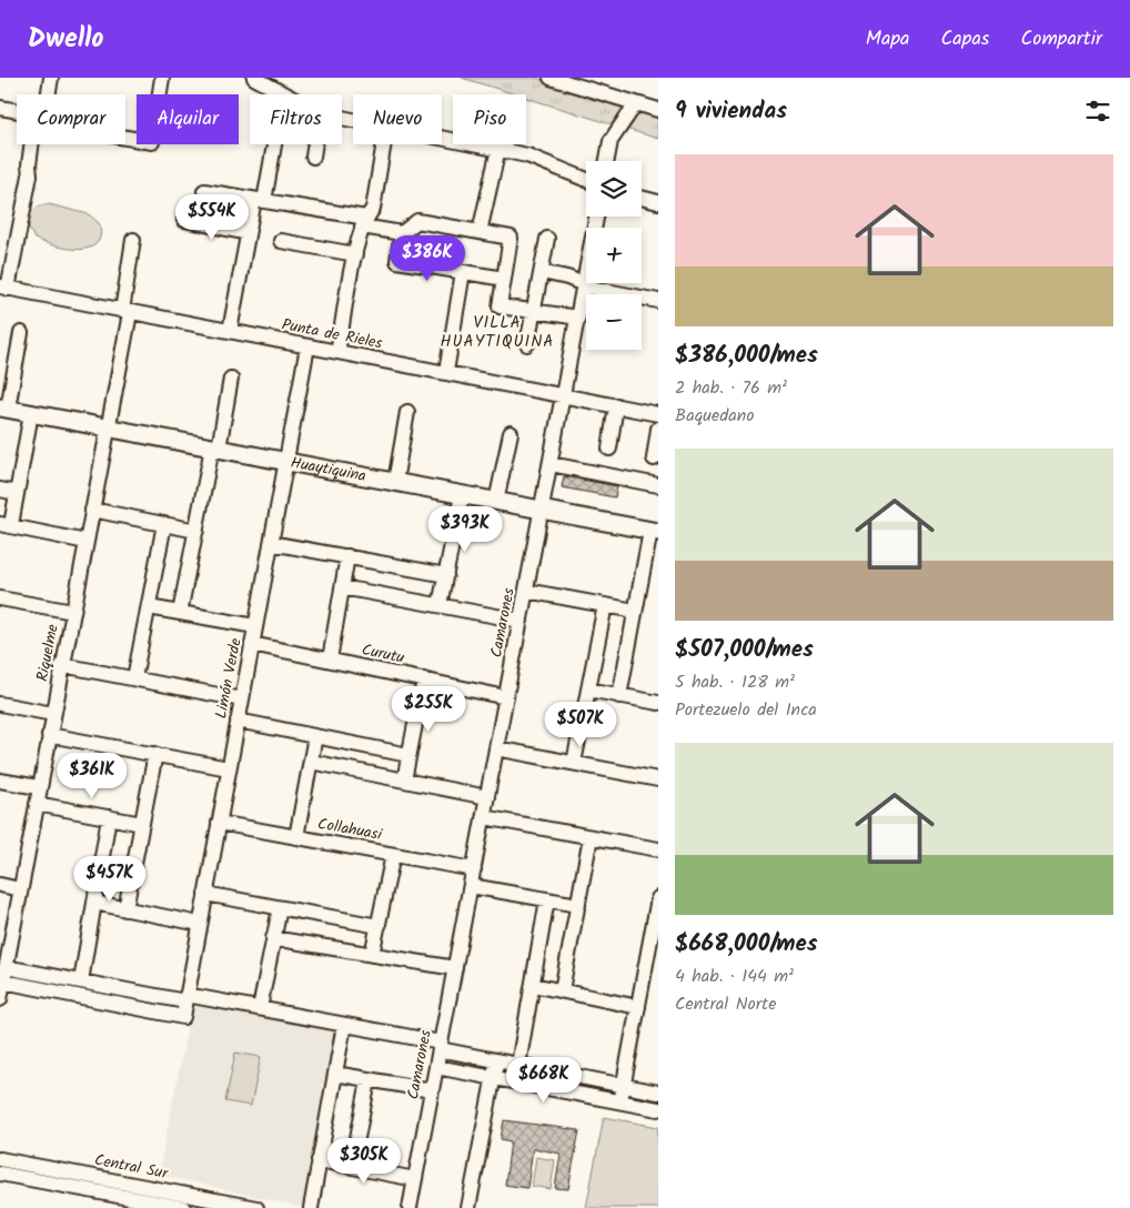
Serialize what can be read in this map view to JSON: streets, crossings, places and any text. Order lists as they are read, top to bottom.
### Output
{
  "streets": {
    "main road": ["Huaytiquina"],
    "street": [
      "Punta de Rieles",
      "Camarones",
      "Riquelme",
      "Curutu",
      "Limón Verde",
      "Collahuasi",
      "Central Sur"
    ]
  },
  "crossings": [
    ["Punta de Rieles", "Camarones"],
    ["Punta de Rieles", "Riquelme"],
    ["Punta de Rieles", "Limón Verde"],
    ["Huaytiquina", "Camarones"],
    ["Huaytiquina", "Riquelme"],
    ["Huaytiquina", "Limón Verde"],
    ["Camarones", "Curutu"],
    ["Camarones", "Collahuasi"],
    ["Riquelme", "Limón Verde"],
    ["Curutu", "Limón Verde"],
    ["Limón Verde", "Collahuasi"]
  ],
  "districts": ["VILLA HUAYTIQUINA"],
  "page": {
    "header": "Dwello",
    "nav": ["Mapa", "Capas", "Compartir"],
    "heading": "9 viviendas",
    "chip": [
      "Comprar",
      "Alquilar",
      "Filtros",
      "Nuevo",
      "Piso"
    ],
    "list": [
      {
        "name": "$386,000/mes",
        "note": "2 hab. · 76 m² · Baquedano"
      },
      {
        "name": "$507,000/mes",
        "note": "5 hab. · 128 m² · Portezuelo del Inca"
      },
      {
        "name": "$668,000/mes",
        "note": "4 hab. · 144 m² · Central Norte"
      }
    ],
    "map_buttons": ["+", "−"],
    "price": [
      "$554K",
      "$386K",
      "$393K",
      "$255K",
      "$507K",
      "$361K",
      "$457K",
      "$668K",
      "$305K"
    ]
  }
}
